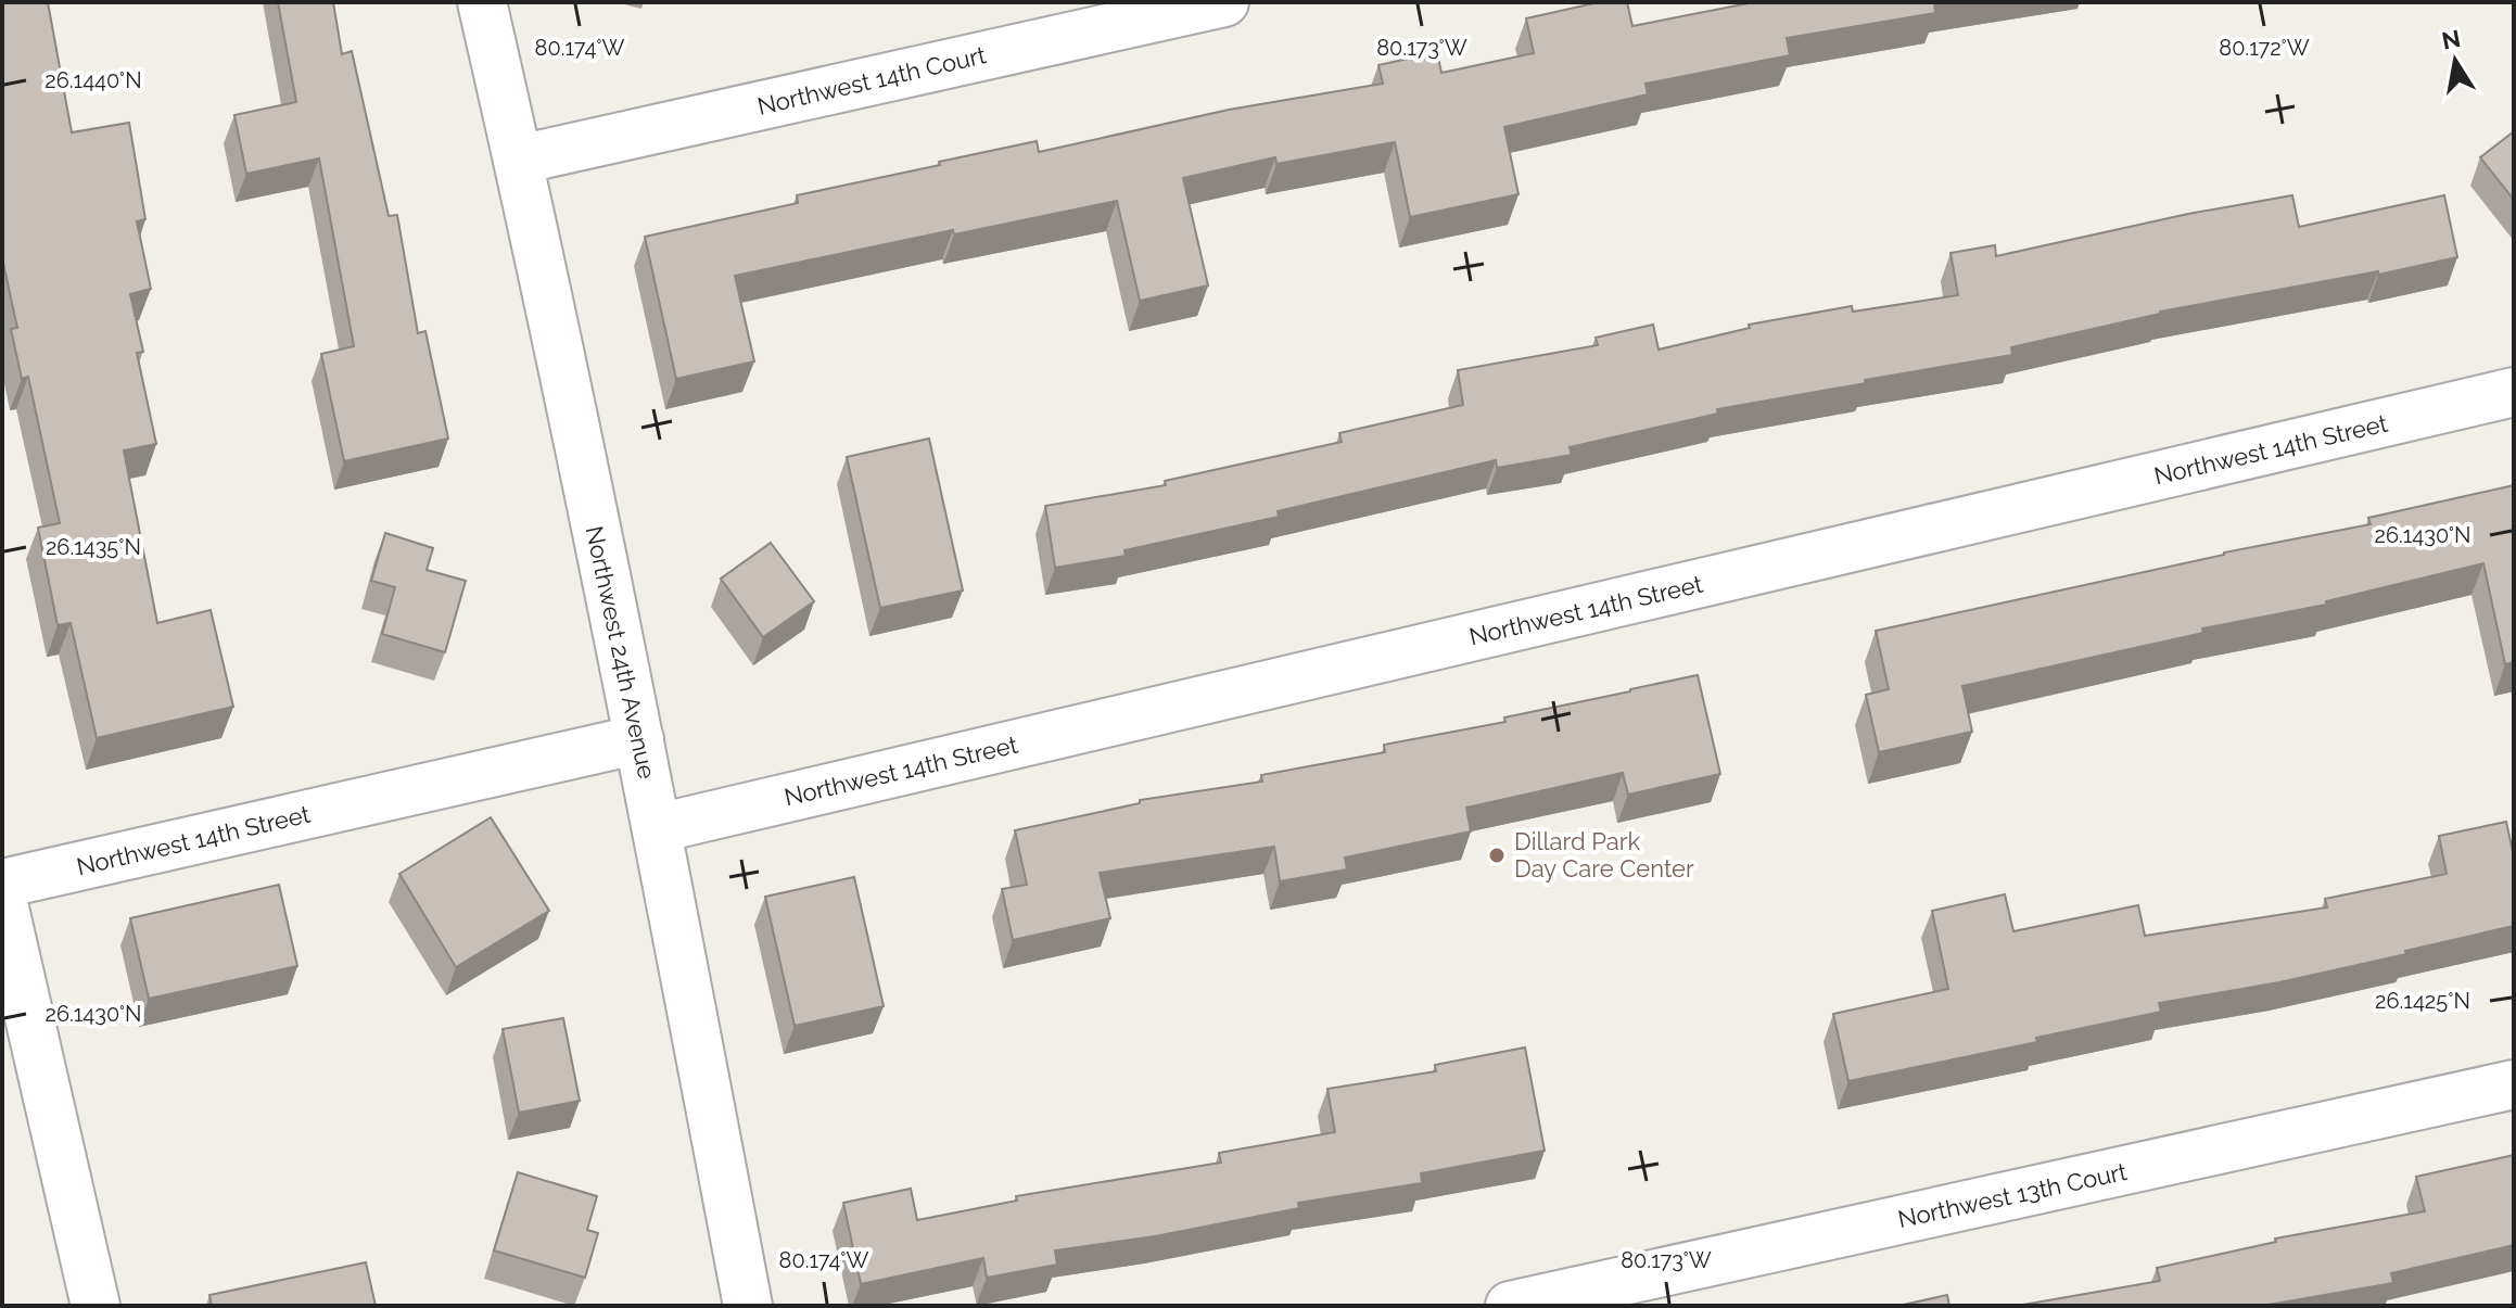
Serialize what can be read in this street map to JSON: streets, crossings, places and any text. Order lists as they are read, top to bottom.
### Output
{
  "streets": {
    "street": [
      "Northwest 14th Court",
      "Northwest 14th Street",
      "Northwest 24th Avenue",
      "Northwest 13th Court"
    ]
  },
  "crossings": [
    ["Northwest 14th Court", "Northwest 24th Avenue"],
    ["Northwest 14th Street", "Northwest 24th Avenue"]
  ],
  "places": ["Dillard Park Day Care Center"],
  "north": "top",
  "coordinates": [
    "80.174°W",
    "80.173°W",
    "80.172°W",
    "26.1440°N",
    "26.1430°N",
    "26.1435°N",
    "26.1425°N"
  ]
}
